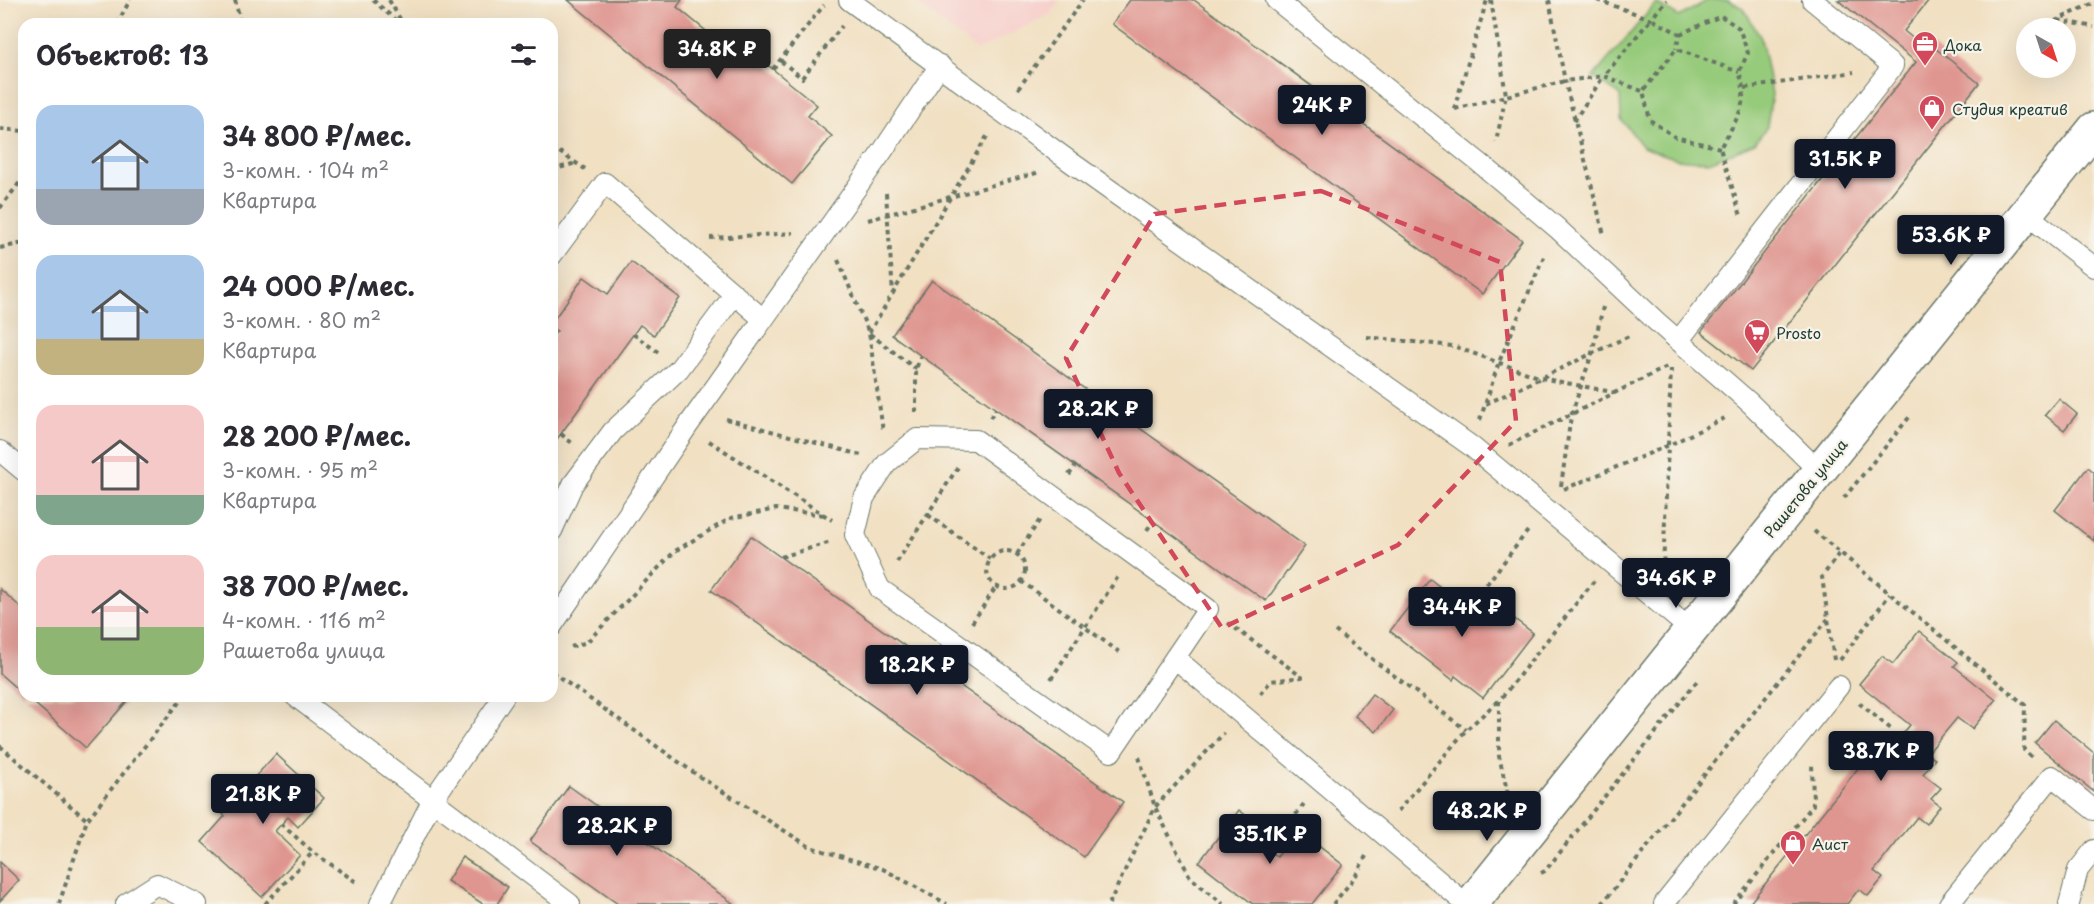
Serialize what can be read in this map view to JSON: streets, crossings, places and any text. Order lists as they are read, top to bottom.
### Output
{
  "streets": {
    "street": ["Рашетова улица"]
  },
  "places": {
    "office": ["Дока"],
    "shop": ["Студия креатив", "Аист"],
    "supermarket": ["Prosto"]
  },
  "north": "bottom right",
  "page": {
    "heading": "Объектов: 13",
    "price": [
      "34.8K ₽",
      "24K ₽",
      "31.5K ₽",
      "53.6K ₽",
      "28.2K ₽",
      "34.6K ₽",
      "34.4K ₽",
      "18.2K ₽",
      "38.7K ₽",
      "21.8K ₽",
      "48.2K ₽",
      "28.2K ₽",
      "35.1K ₽"
    ],
    "list": [
      {
        "name": "34 800 ₽/мес.",
        "note": "3-комн. · 104 m² · Квартира"
      },
      {
        "name": "24 000 ₽/мес.",
        "note": "3-комн. · 80 m² · Квартира"
      },
      {
        "name": "28 200 ₽/мес.",
        "note": "3-комн. · 95 m² · Квартира"
      },
      {
        "name": "38 700 ₽/мес.",
        "note": "4-комн. · 116 m² · Рашетова улица"
      }
    ]
  }
}
